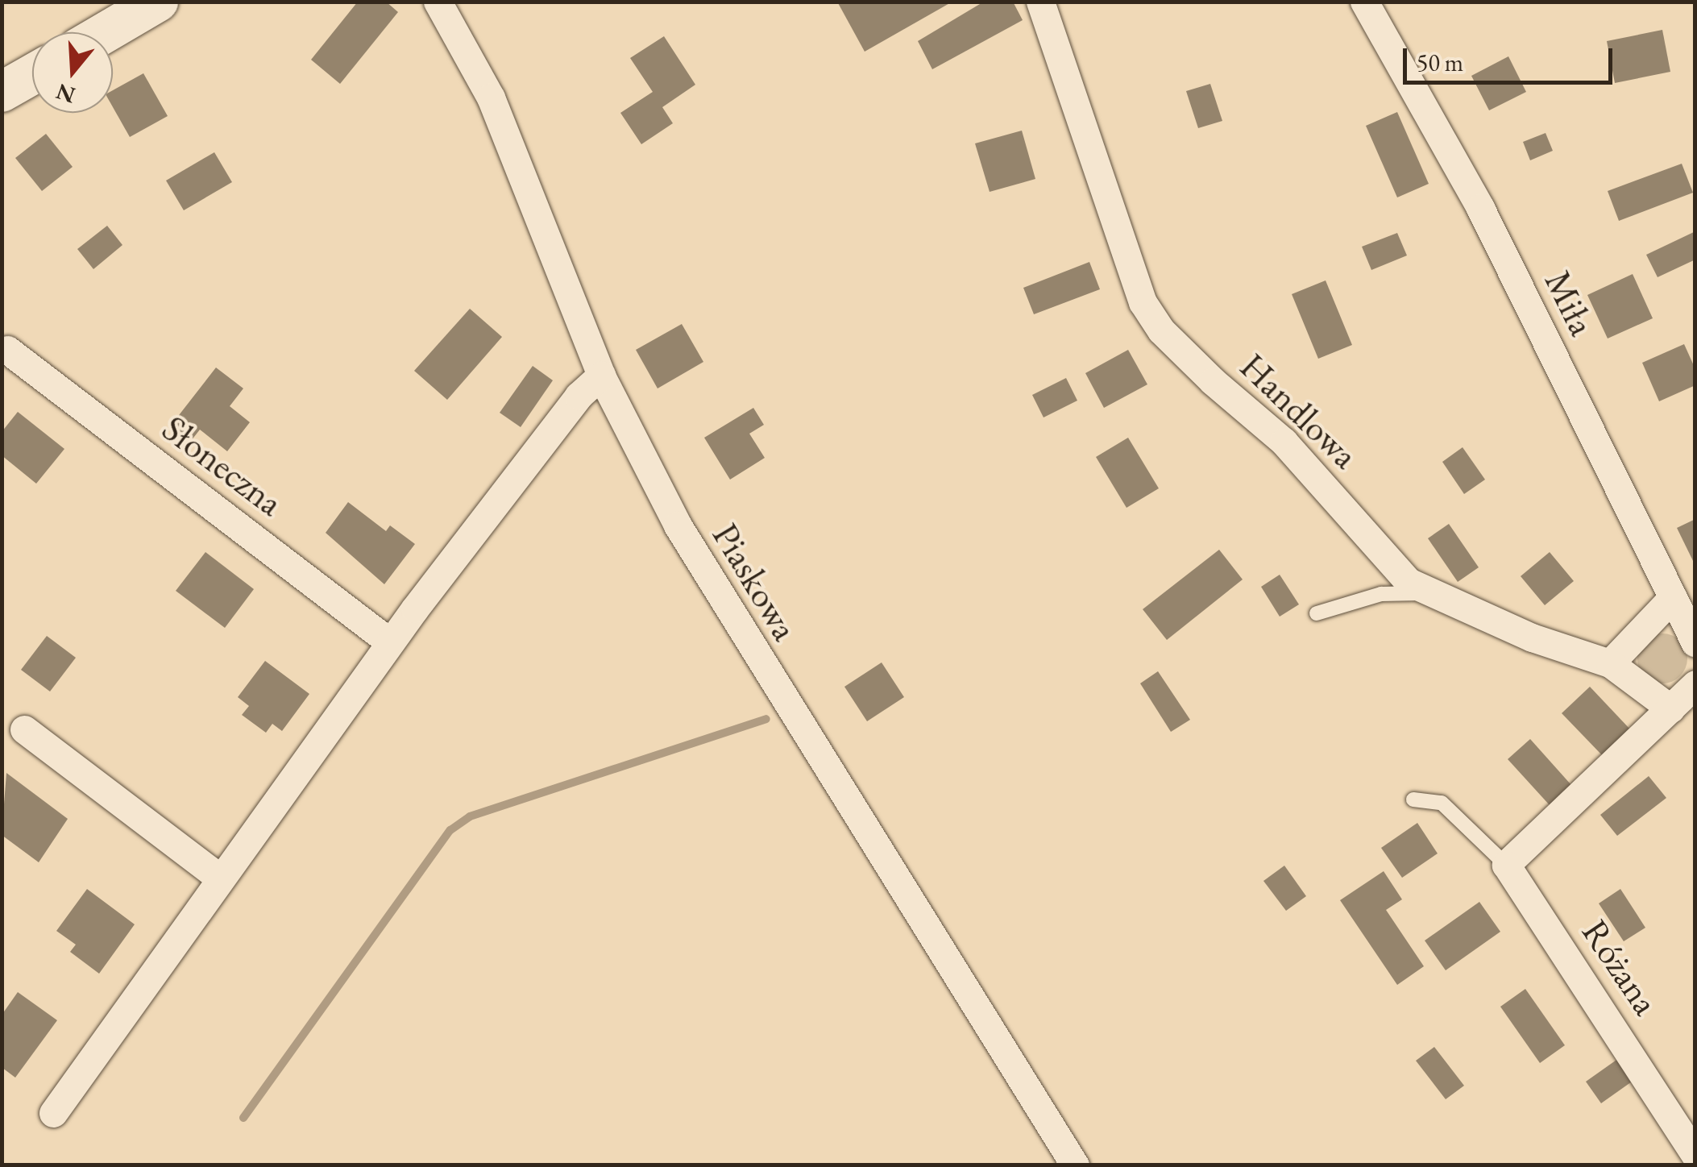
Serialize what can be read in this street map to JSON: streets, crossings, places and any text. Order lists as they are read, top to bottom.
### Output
{
  "streets": {
    "street": [
      "Miła",
      "Handlowa",
      "Słoneczna",
      "Piaskowa",
      "Różana"
    ]
  },
  "scale_bar": "50 m",
  "north": "bottom"
}
